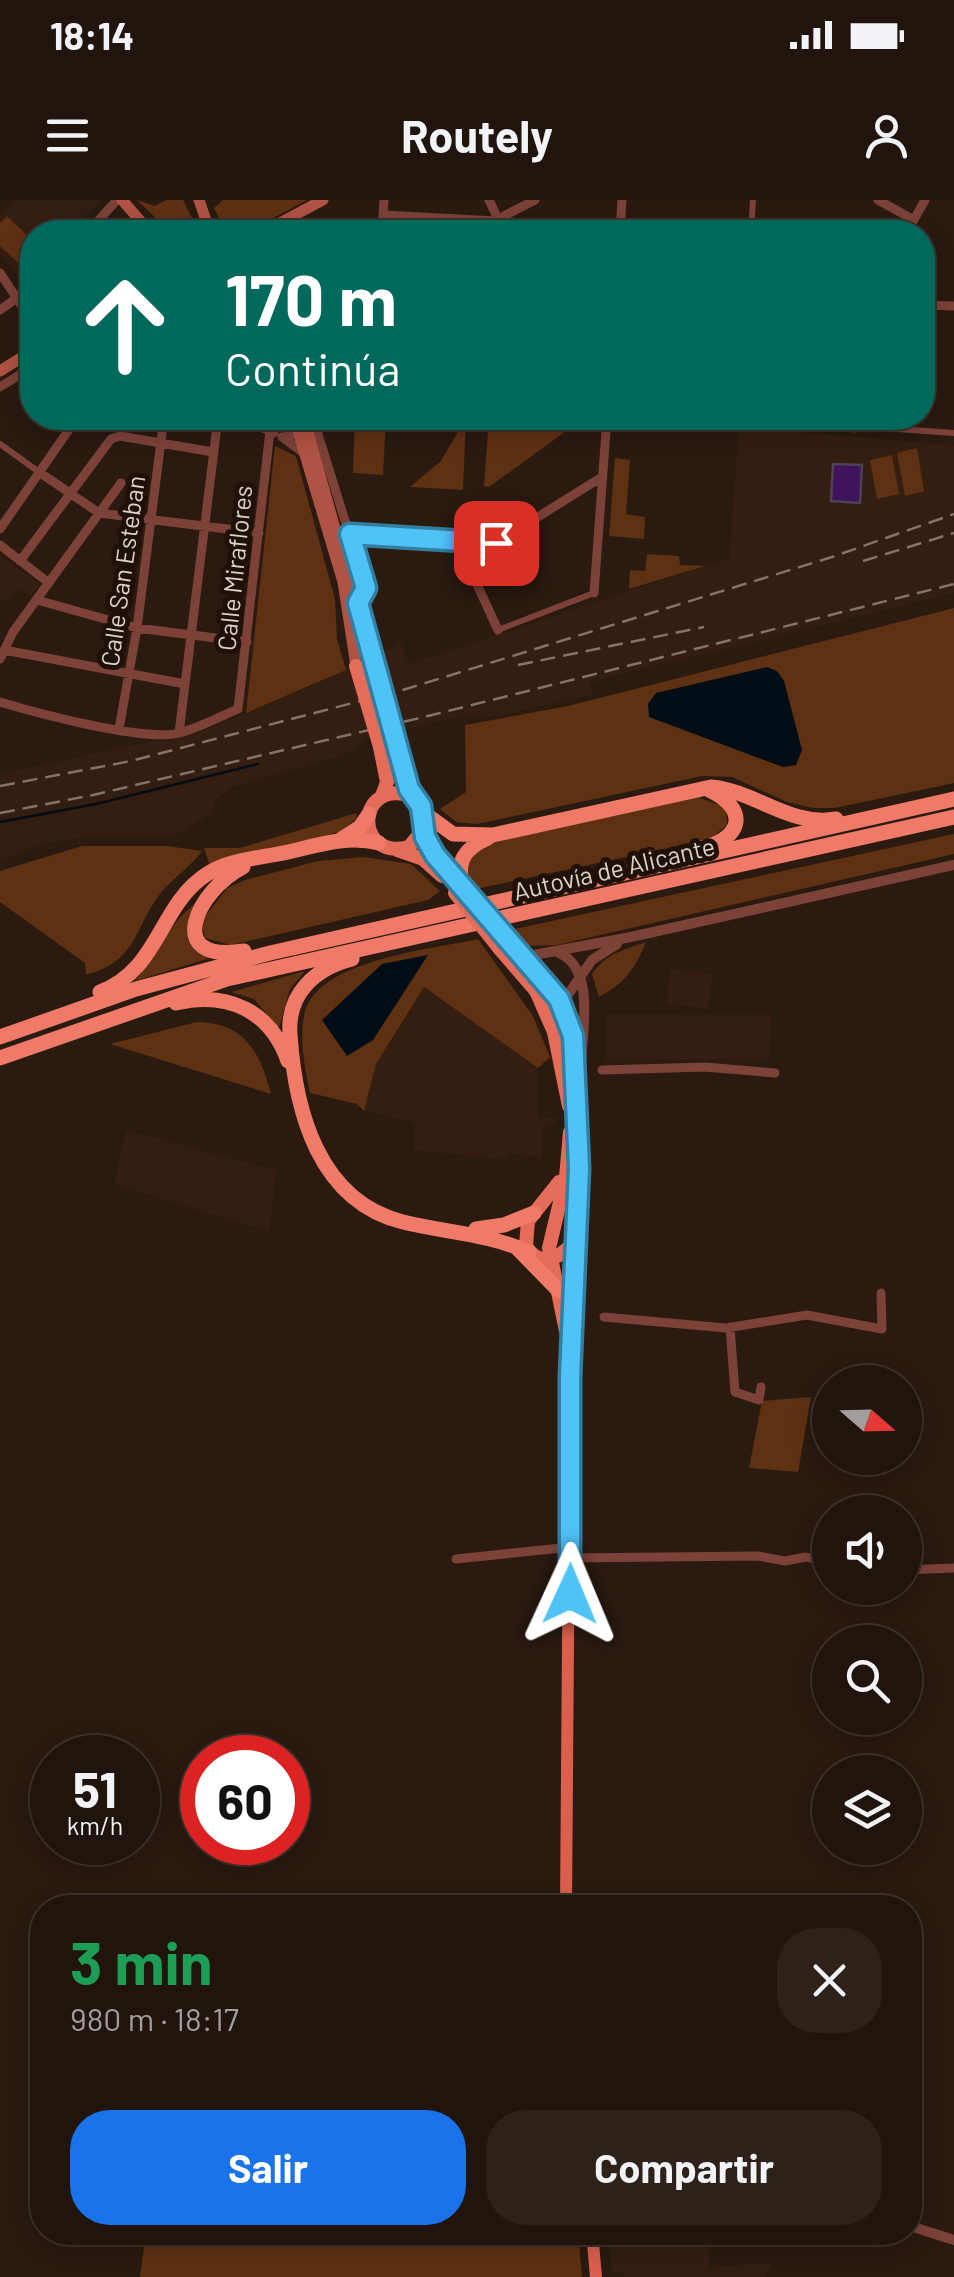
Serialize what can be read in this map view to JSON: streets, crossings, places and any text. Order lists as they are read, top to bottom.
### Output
{
  "streets": {
    "highway": ["Autovía de Alicante"],
    "street": ["Calle Miraflores", "Calle San Esteban"]
  },
  "north": "right",
  "page": {
    "status": "18:14",
    "header": "Routely",
    "turn": ["170 m", "Continúa"],
    "speed": "51 km/h",
    "limit": "60",
    "heading": ["3 min", "980 m · 18:17"],
    "buttons": ["Salir", "Compartir"]
  }
}
